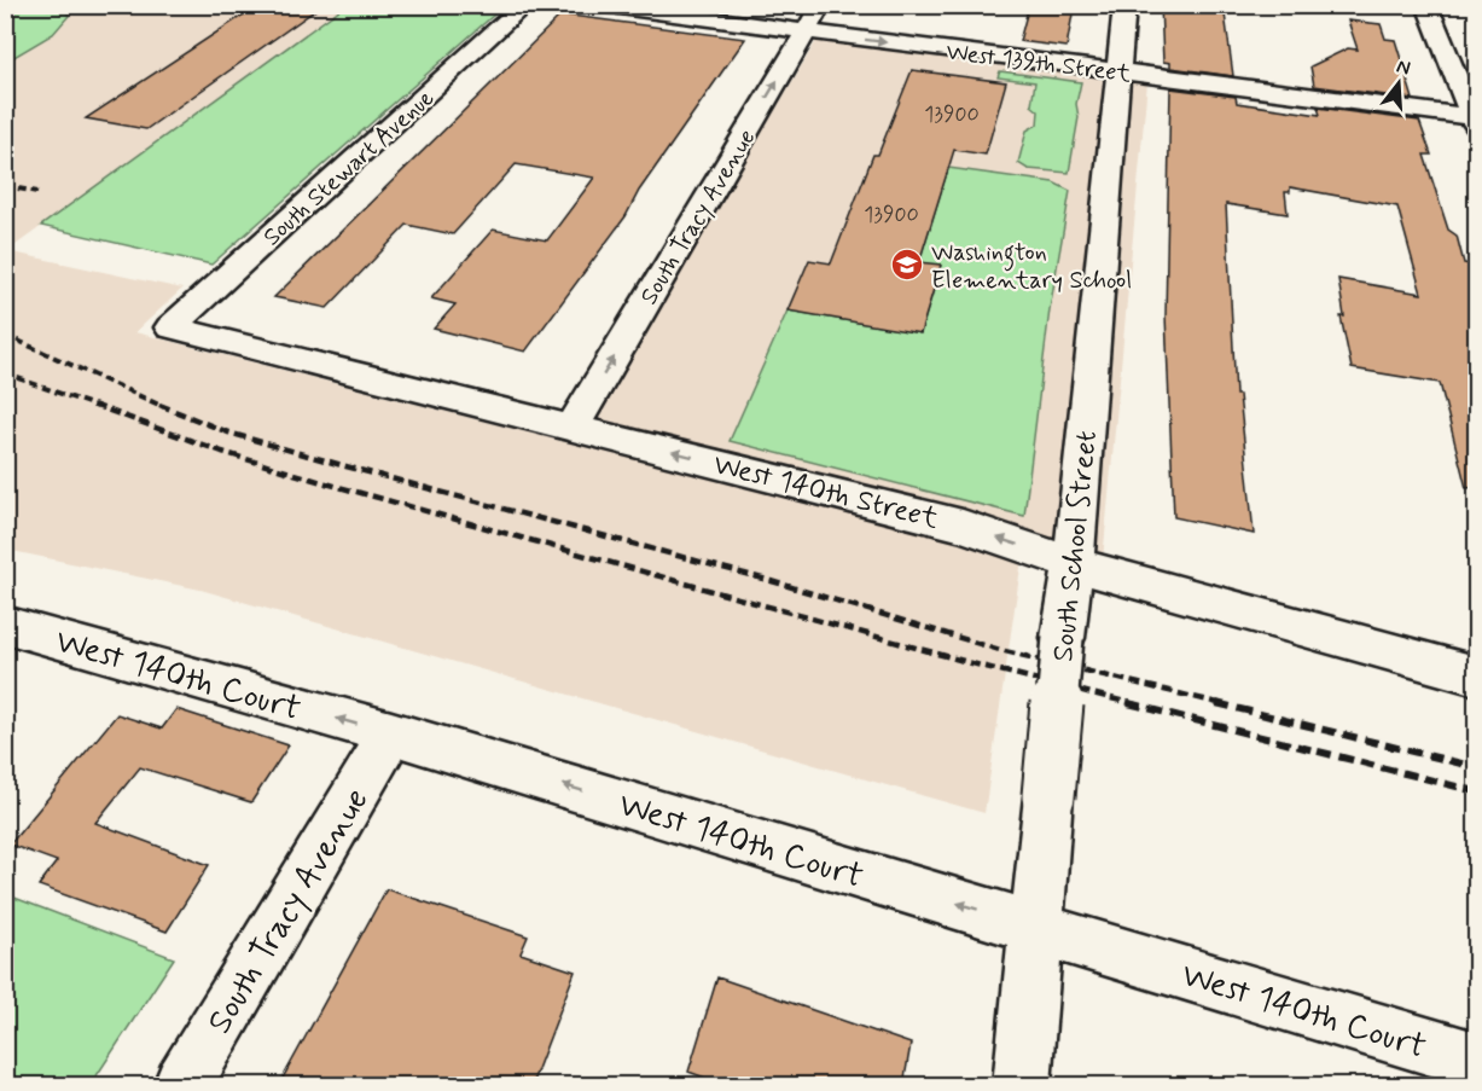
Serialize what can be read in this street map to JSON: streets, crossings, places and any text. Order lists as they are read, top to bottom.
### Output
{
  "streets": {
    "street": [
      "West 139th Street",
      "South Stewart Avenue",
      "South Tracy Avenue",
      "West 140th Street",
      "South School Street",
      "West 140th Court"
    ]
  },
  "crossings": [
    ["West 139th Street", "South Tracy Avenue"],
    ["West 139th Street", "South School Street"],
    ["South Stewart Avenue", "West 140th Street"],
    ["South Tracy Avenue", "West 140th Street"],
    ["South Tracy Avenue", "West 140th Court"],
    ["West 140th Street", "South School Street"],
    ["South School Street", "West 140th Court"]
  ],
  "one_way": [
    "West 139th Street",
    "South Tracy Avenue",
    "West 140th Street",
    "West 140th Court"
  ],
  "places": {
    "school or university": ["Washington Elementary School"]
  },
  "house_numbers": ["13900", "13900"],
  "north": "top"
}
